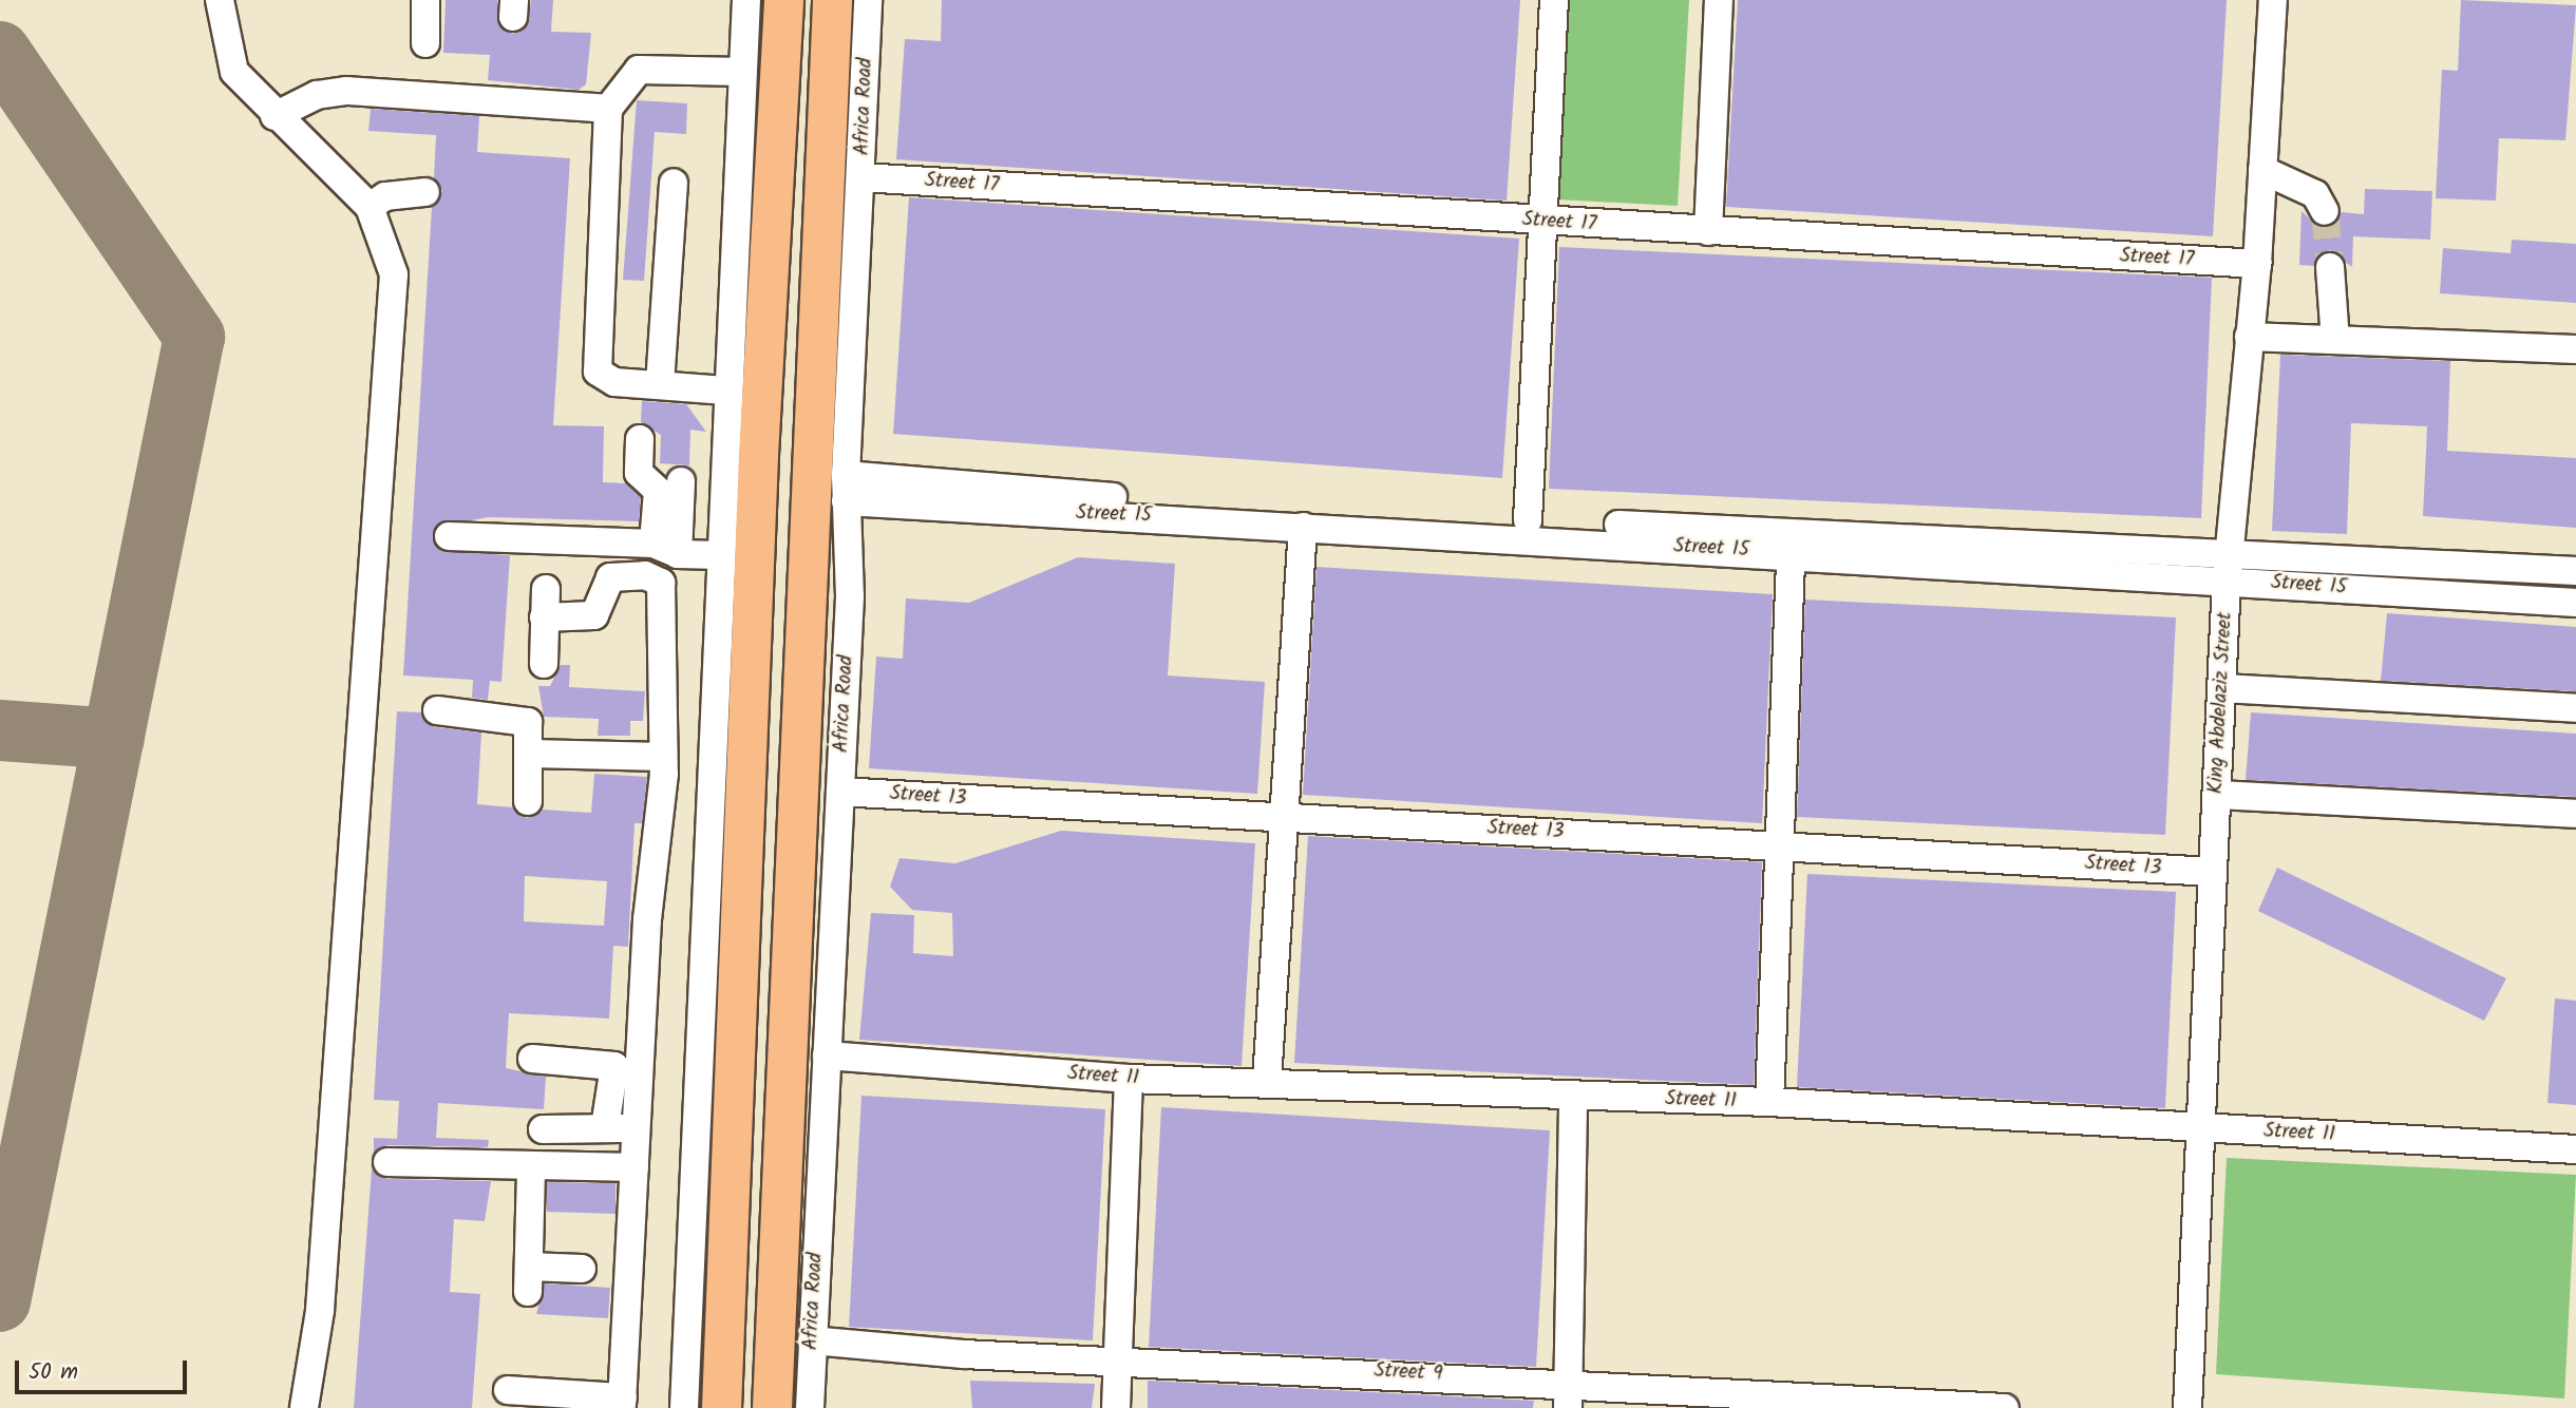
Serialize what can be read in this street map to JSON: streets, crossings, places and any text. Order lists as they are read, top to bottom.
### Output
{
  "streets": {
    "highway": ["Africa Road"],
    "street": [
      "Street 17",
      "Street 15",
      "King Abdelaziz Street",
      "Street 13",
      "Street 11",
      "Street 9"
    ]
  },
  "crossings": [
    ["Africa Road", "Street 17"],
    ["Africa Road", "Street 15"],
    ["Africa Road", "Street 13"],
    ["Africa Road", "Street 11"],
    ["Africa Road", "Street 9"],
    ["Street 17", "King Abdelaziz Street"],
    ["Street 15", "King Abdelaziz Street"],
    ["King Abdelaziz Street", "Street 13"],
    ["King Abdelaziz Street", "Street 11"]
  ],
  "scale_bar": "50 m"
}
